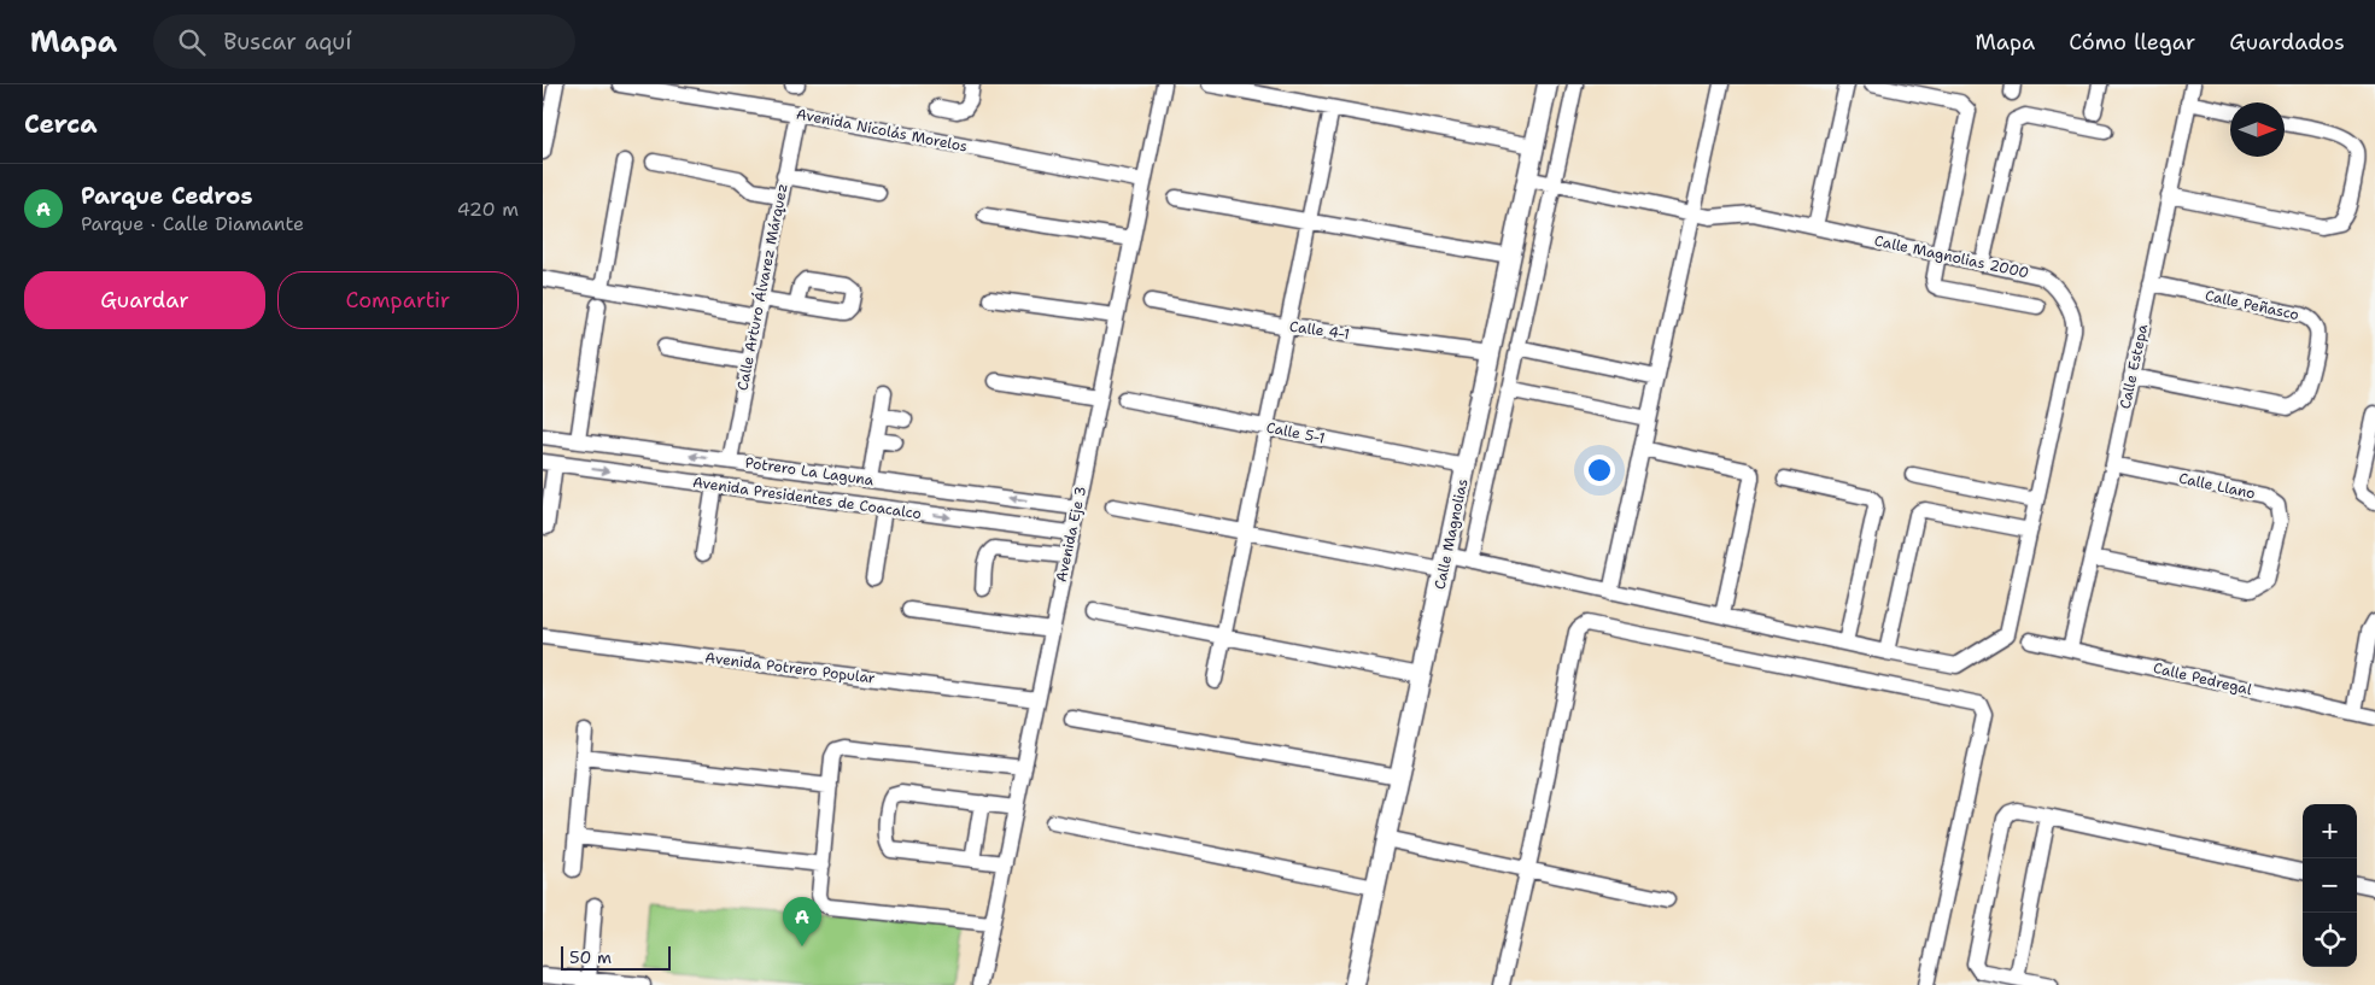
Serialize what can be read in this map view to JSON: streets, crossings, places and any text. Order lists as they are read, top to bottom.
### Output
{
  "streets": {
    "main road": ["Calle Magnolias"],
    "street": [
      "Avenida Nicolás Morelos",
      "Calle Magnolias 2000",
      "Calle Arturo Álvarez Márquez",
      "Calle Peñasco",
      "Calle 4-1",
      "Calle Estepa",
      "Calle 5-1",
      "Potrero La Laguna",
      "Calle Llano",
      "Avenida Presidentes de Coacalco",
      "Avenida Eje 3",
      "Avenida Potrero Popular",
      "Calle Pedregal"
    ]
  },
  "crossings": [
    ["Avenida Nicolás Morelos", "Calle Arturo Álvarez Márquez"],
    ["Avenida Nicolás Morelos", "Avenida Eje 3"],
    ["Calle Magnolias 2000", "Calle Magnolias"],
    ["Calle Arturo Álvarez Márquez", "Potrero La Laguna"],
    ["Calle Peñasco", "Calle Estepa"],
    ["Calle 4-1", "Calle Magnolias"],
    ["Calle Estepa", "Calle Llano"],
    ["Calle Estepa", "Calle Pedregal"],
    ["Calle 5-1", "Calle Magnolias"],
    ["Potrero La Laguna", "Avenida Eje 3"],
    ["Avenida Presidentes de Coacalco", "Avenida Eje 3"],
    ["Avenida Eje 3", "Avenida Potrero Popular"]
  ],
  "scale_bar": "50 m",
  "north": "right",
  "page": {
    "header": "Mapa",
    "search": "Buscar aquí",
    "nav": ["Mapa", "Cómo llegar", "Guardados"],
    "heading": "Cerca",
    "list": [
      {
        "mark": "A",
        "name": "Parque Cedros",
        "note": "Parque · Calle Diamante",
        "value": "420 m"
      }
    ],
    "buttons": ["Guardar", "Compartir"],
    "map_buttons": ["+", "−"],
    "pins": "A",
    "scale": "50 m"
  }
}
